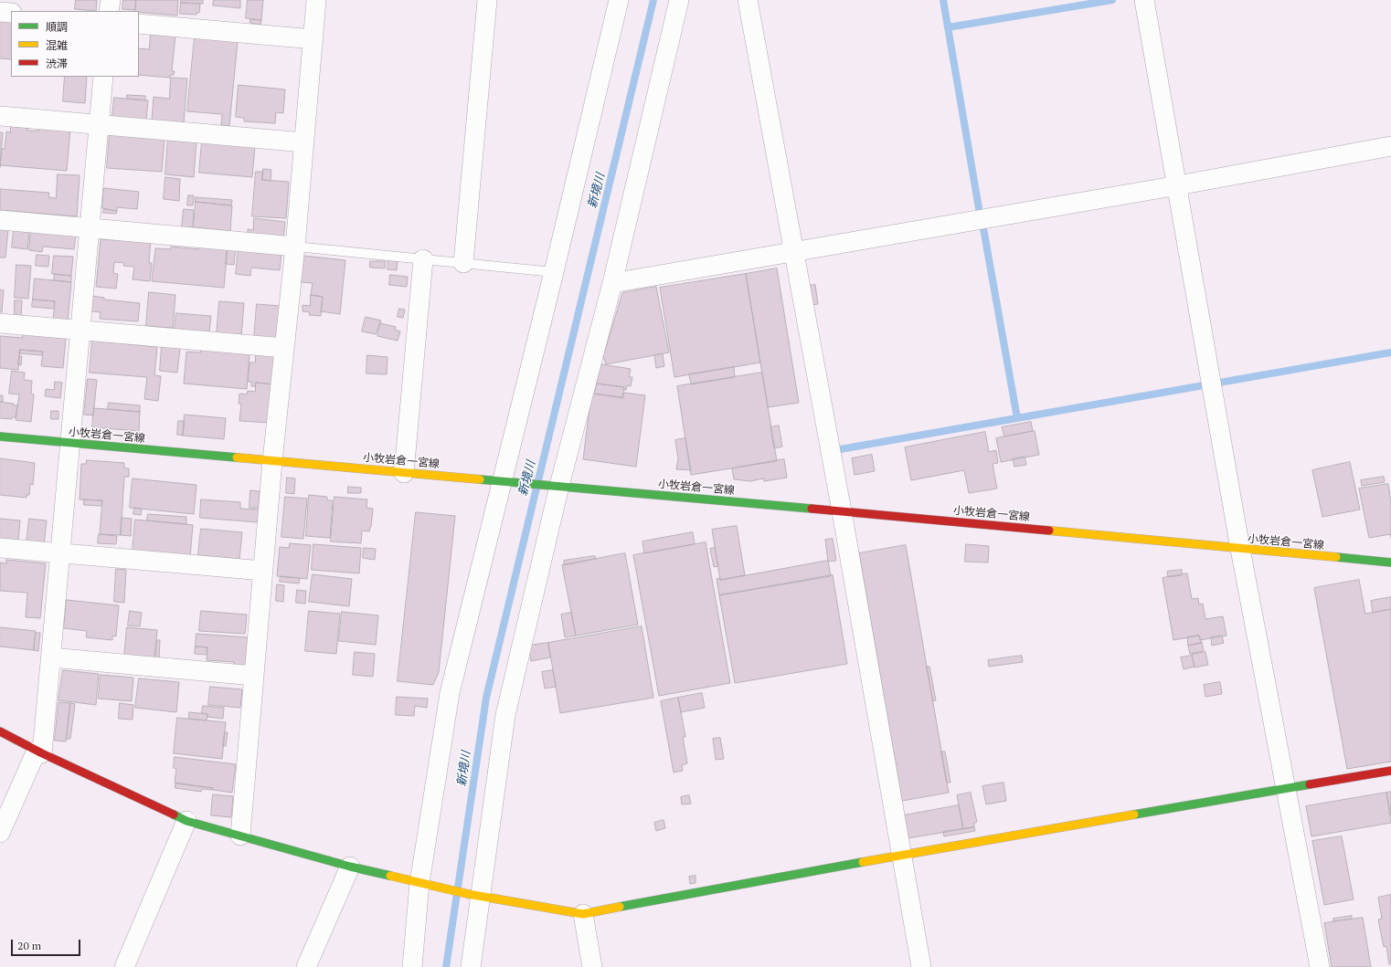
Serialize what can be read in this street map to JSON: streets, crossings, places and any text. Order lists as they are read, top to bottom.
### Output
{
  "streets": {
    "street": ["小牧岩倉一宮線"]
  },
  "water": ["新境川"],
  "legend": ["順調", "混雑", "渋滞"],
  "scale_bar": "20 m"
}
